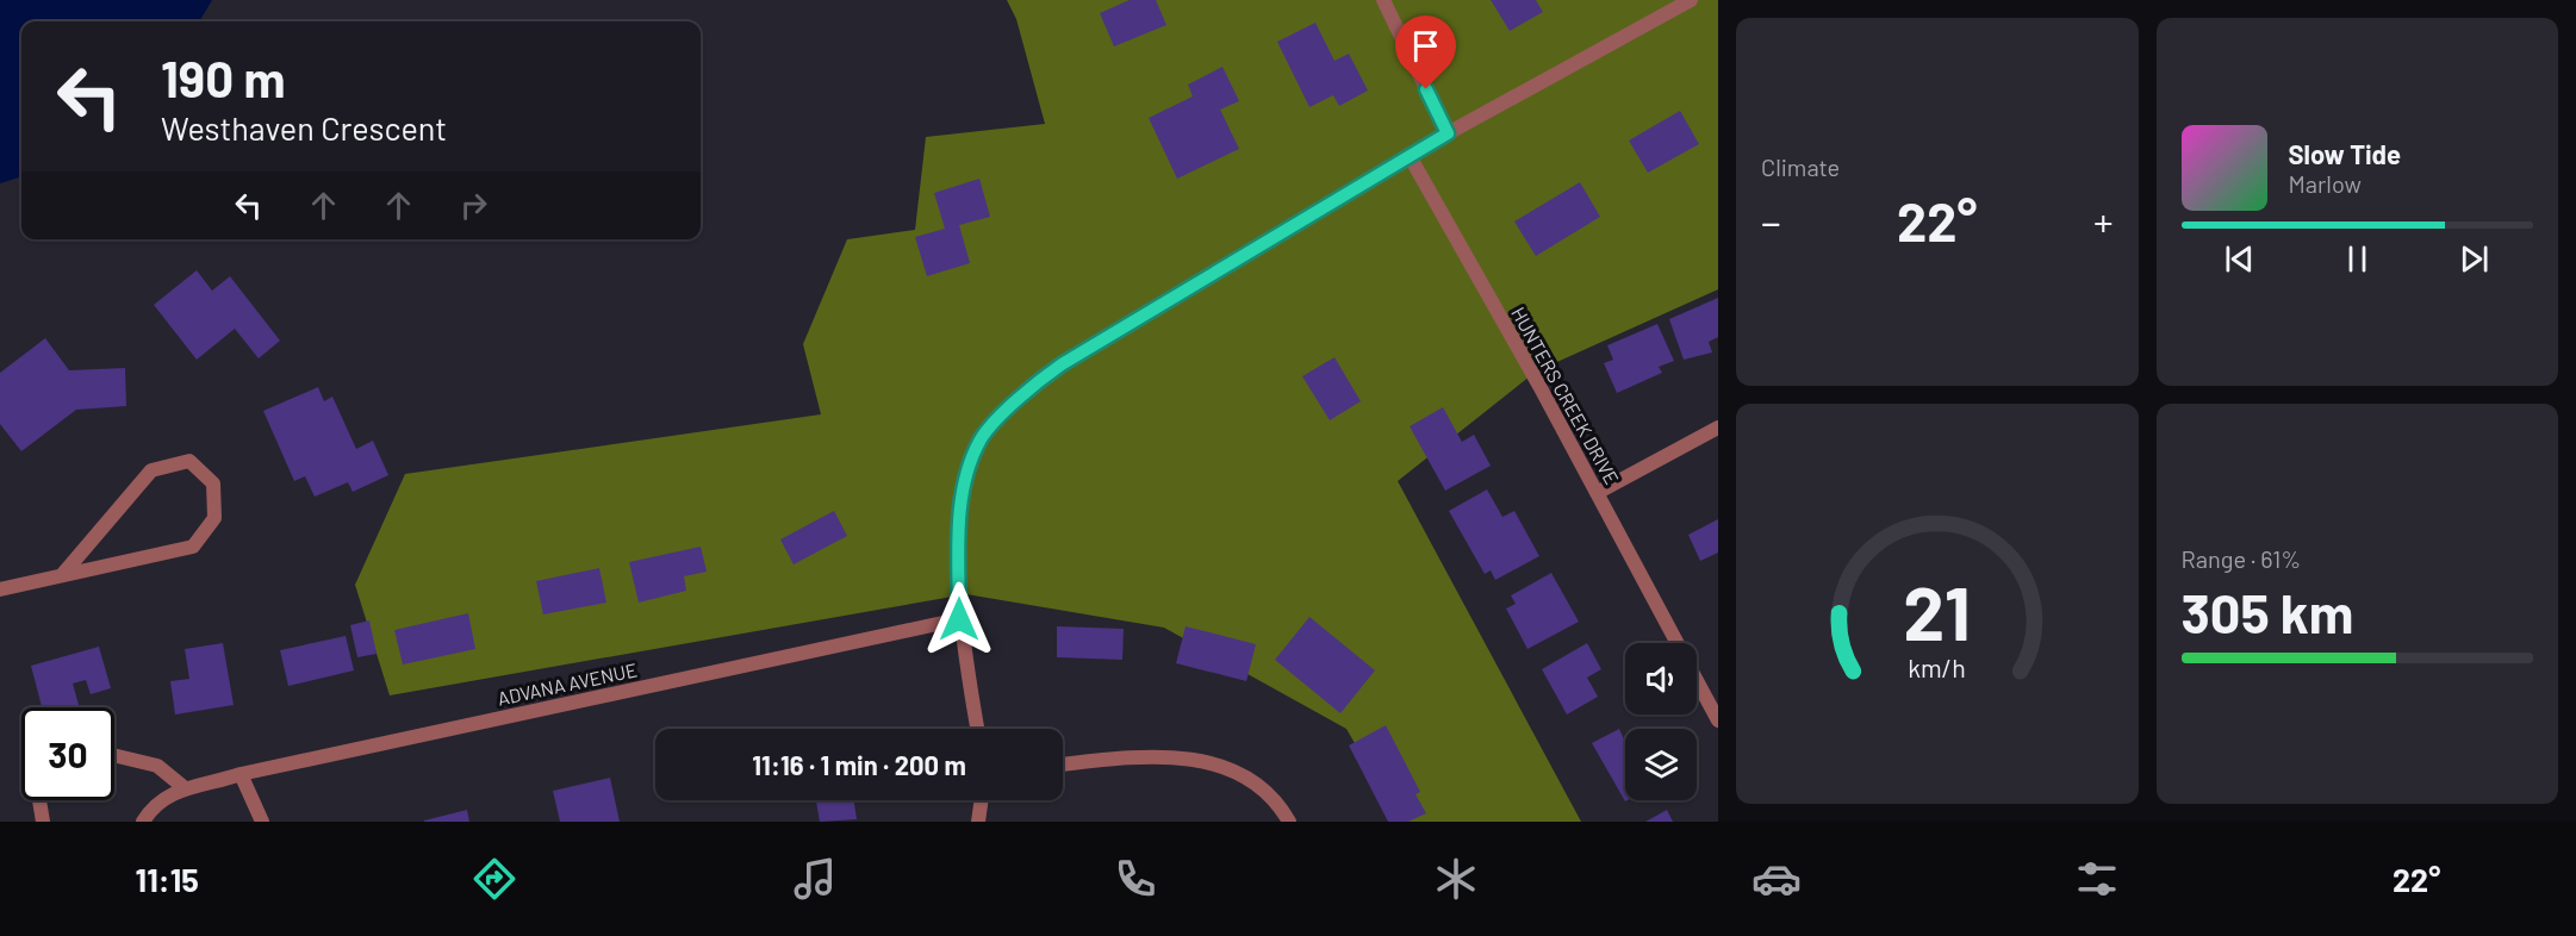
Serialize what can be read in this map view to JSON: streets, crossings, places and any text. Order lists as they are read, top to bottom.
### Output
{
  "streets": {
    "street": ["HUNTERS CREEK DRIVE", "ADVANA AVENUE"]
  },
  "page": {
    "tile": [
      "Climate",
      ["Range · 61%", "305 km"]
    ],
    "turn": ["190 m", "Westhaven Crescent"],
    "song": ["Slow Tide", "Marlow"],
    "heat": ["−", "22°", "+"],
    "limit": "30",
    "trip": "11:16 · 1 min · 200 m",
    "tabs": ["11:15", "22°"],
    "gauge": ["21", "km/h"]
  }
}
